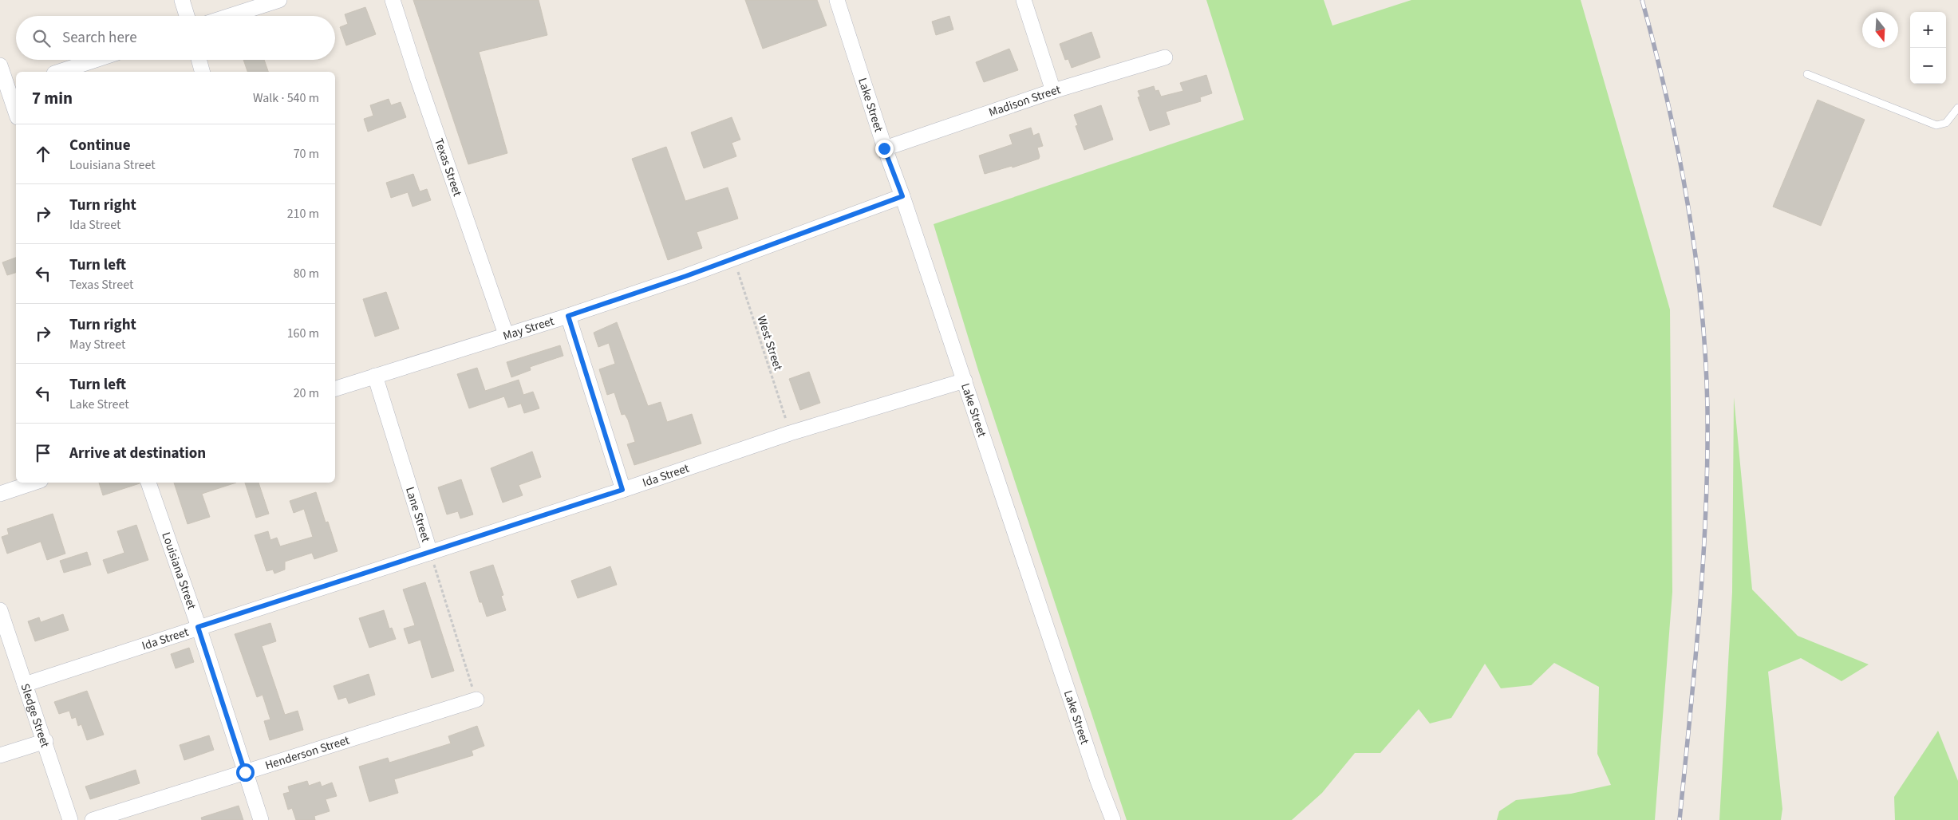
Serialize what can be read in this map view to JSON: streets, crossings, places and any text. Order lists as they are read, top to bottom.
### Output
{
  "streets": {
    "street": [
      "Madison Street",
      "Lake Street",
      "Texas Street",
      "May Street",
      "Ida Street",
      "Lane Street",
      "Louisiana Street",
      "Sledge Street",
      "Henderson Street"
    ],
    "path": ["West Street"]
  },
  "crossings": [
    ["Madison Street", "Lake Street"],
    ["Lake Street", "May Street"],
    ["Lake Street", "Ida Street"],
    ["Texas Street", "May Street"],
    ["May Street", "West Street"],
    ["May Street", "Lane Street"],
    ["West Street", "Ida Street"],
    ["Ida Street", "Lane Street"],
    ["Ida Street", "Louisiana Street"],
    ["Ida Street", "Sledge Street"],
    ["Lane Street", "Henderson Street"],
    ["Louisiana Street", "Henderson Street"]
  ],
  "north": "bottom",
  "page": {
    "map_buttons": ["+", "−"],
    "search": "Search here",
    "heading": ["7 min", "Walk · 540 m"],
    "list": [
      ["Continue", "Louisiana Street", "70 m"],
      ["Turn right", "Ida Street", "210 m"],
      ["Turn left", "Texas Street", "80 m"],
      ["Turn right", "May Street", "160 m"],
      ["Turn left", "Lake Street", "20 m"],
      "Arrive at destination"
    ]
  }
}
